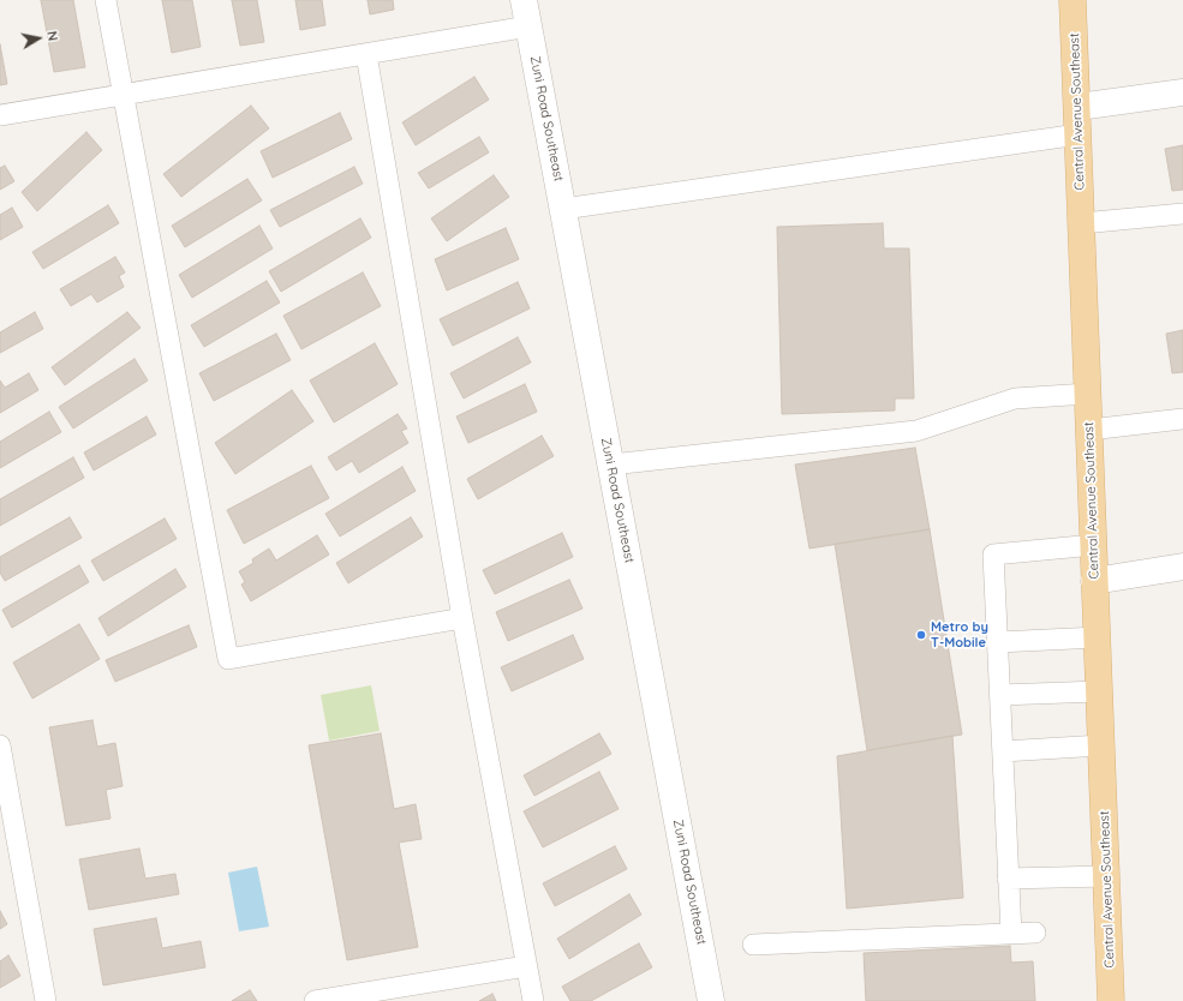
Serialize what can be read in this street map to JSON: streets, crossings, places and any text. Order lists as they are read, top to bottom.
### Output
{
  "streets": {
    "main road": ["Central Avenue Southeast"],
    "street": ["Zuni Road Southeast"]
  },
  "places": ["Metro by T-Mobile"],
  "north": "right"
}
